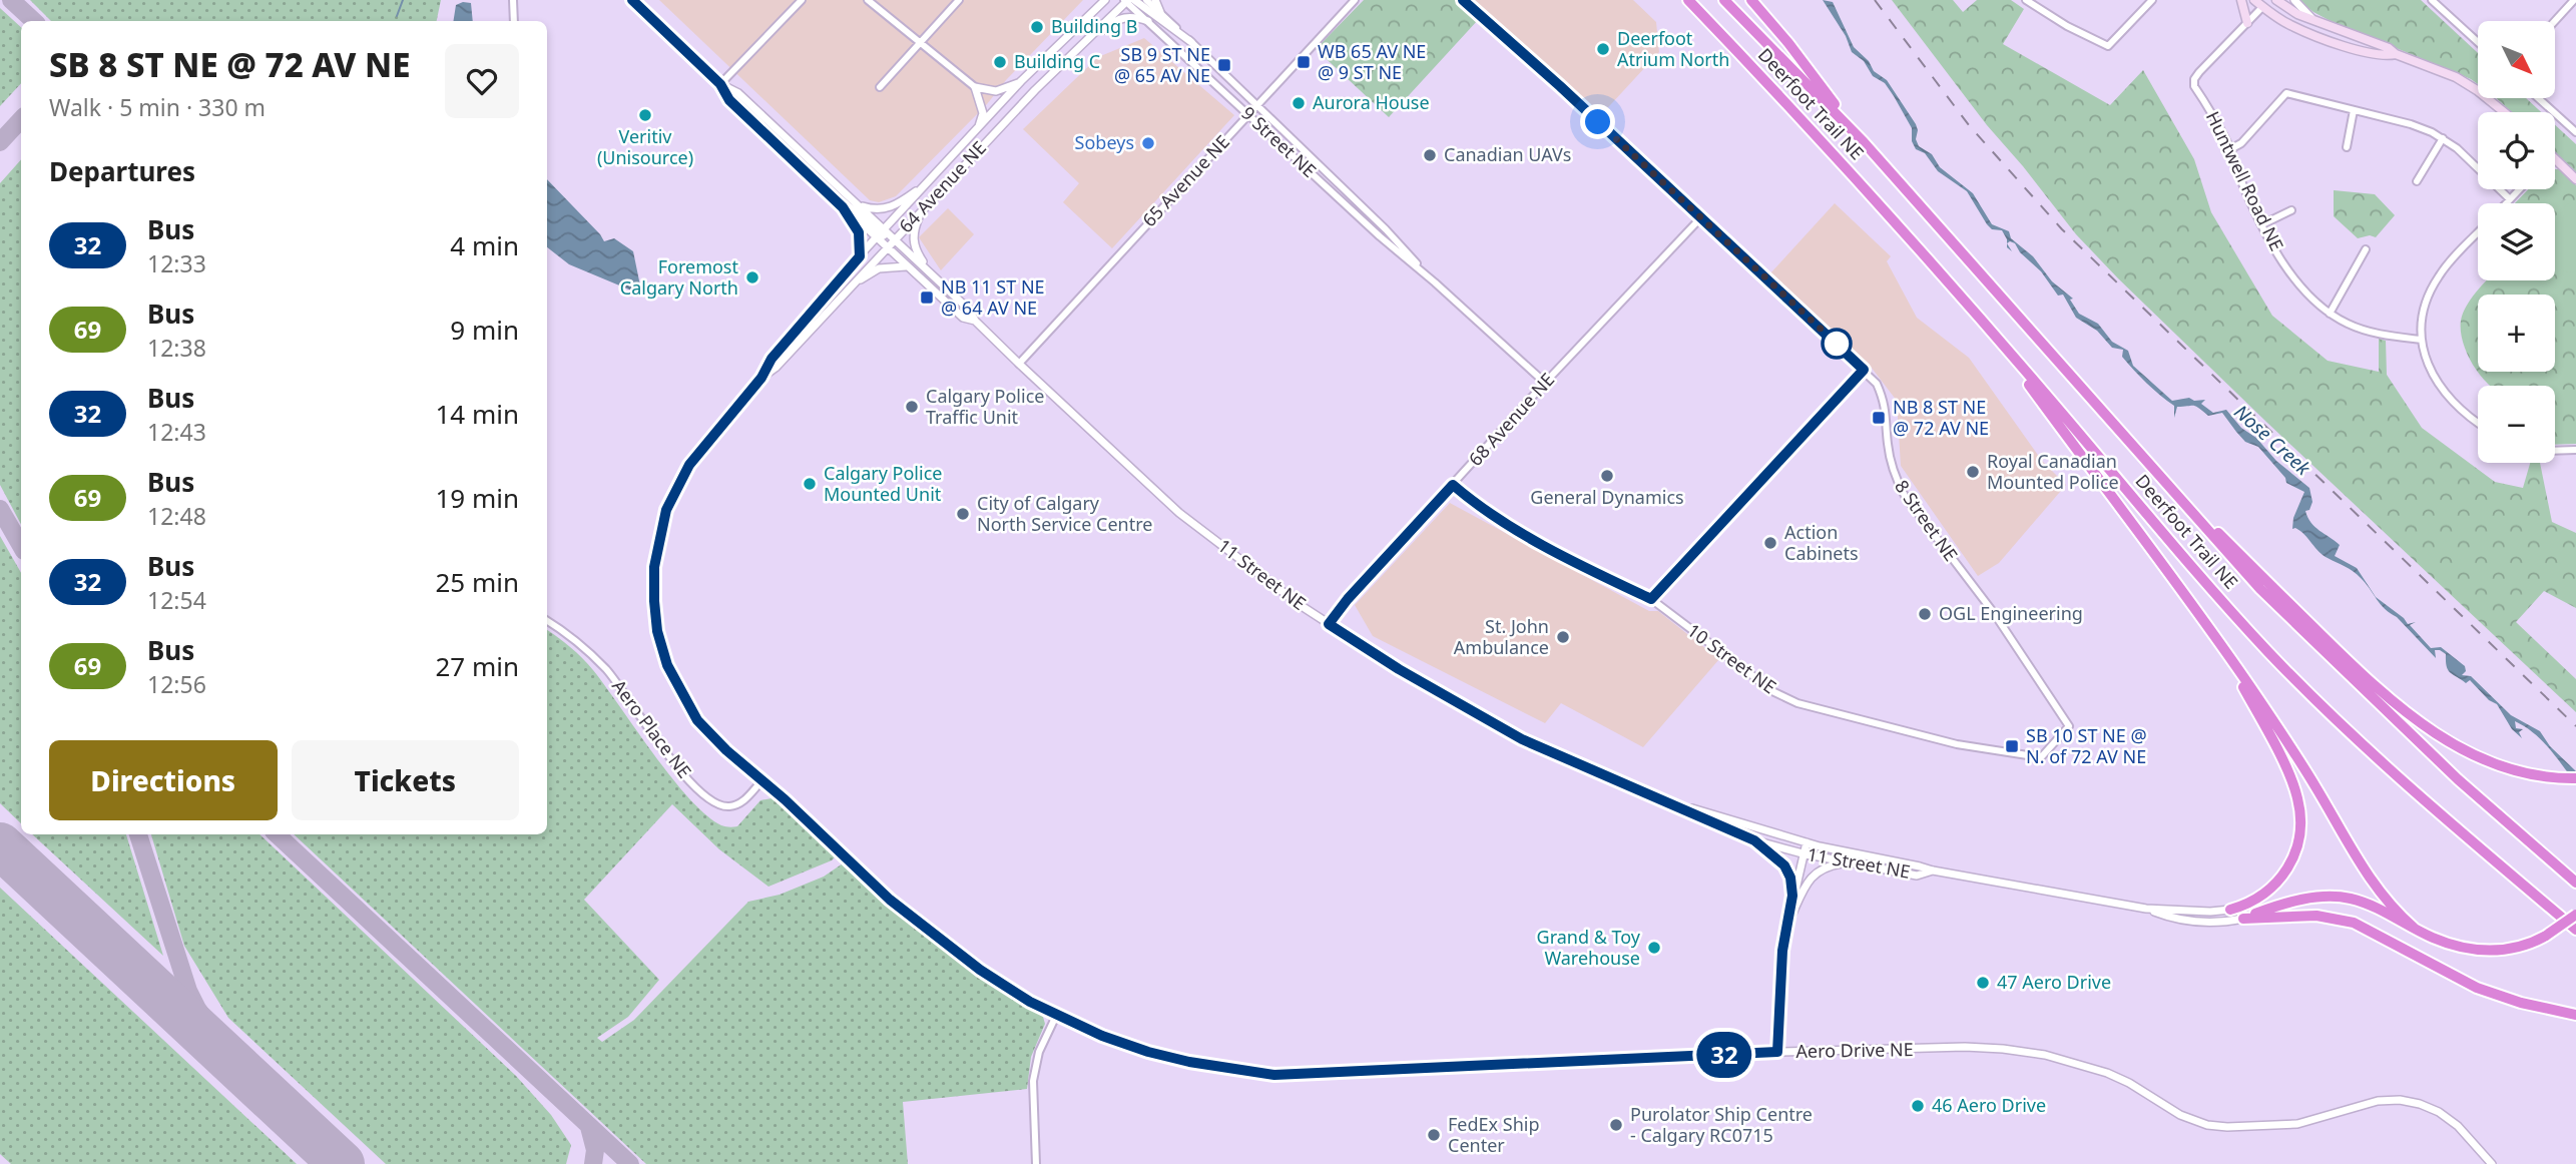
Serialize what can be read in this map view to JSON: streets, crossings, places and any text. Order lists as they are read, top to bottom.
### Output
{
  "streets": {
    "highway": ["Deerfoot Trail NE"],
    "street": [
      "9 Street NE",
      "65 Avenue NE",
      "Huntwell Road NE",
      "64 Avenue NE",
      "68 Avenue NE",
      "8 Street NE",
      "11 Street NE",
      "10 Street NE",
      "Aero Place NE",
      "Aero Drive NE"
    ]
  },
  "crossings": [
    ["9 Street NE", "65 Avenue NE"],
    ["9 Street NE", "64 Avenue NE"],
    ["9 Street NE", "68 Avenue NE"],
    ["65 Avenue NE", "11 Street NE"],
    ["64 Avenue NE", "11 Street NE"],
    ["64 Avenue NE", "Aero Place NE"],
    ["64 Avenue NE", "Aero Drive NE"],
    ["68 Avenue NE", "8 Street NE"],
    ["68 Avenue NE", "11 Street NE"],
    ["68 Avenue NE", "10 Street NE"],
    ["8 Street NE", "10 Street NE"],
    ["Aero Place NE", "Aero Drive NE"]
  ],
  "water": ["Nose Creek"],
  "places": {
    "other": [
      "Building B",
      "Deerfoot Atrium North",
      "Building C",
      "Aurora House",
      "Veritiv (Unisource)",
      "Sobeys",
      "Canadian UAVs",
      "Foremost Calgary North",
      "Calgary Police Traffic Unit",
      "Royal Canadian Mounted Police",
      "General Dynamics",
      "Calgary Police Mounted Unit",
      "City of Calgary North Service Centre",
      "Action Cabinets",
      "OGL Engineering",
      "St. John Ambulance",
      "Grand & Toy Warehouse",
      "47 Aero Drive",
      "46 Aero Drive",
      "Purolator Ship Centre - Calgary RC0715",
      "FedEx Ship Center"
    ],
    "transit": [
      "WB 65 AV NE @ 9 ST NE",
      "SB 9 ST NE @ 65 AV NE",
      "NB 11 ST NE @ 64 AV NE",
      "NB 8 ST NE @ 72 AV NE",
      "SB 10 ST NE @ N. of 72 AV NE"
    ]
  },
  "lines": ["bus line 32"],
  "north": "bottom right",
  "page": {
    "on_map": "32",
    "map_buttons": ["+", "−"],
    "heading": [
      ["SB 8 ST NE @ 72 AV NE", "Walk · 5 min · 330 m"],
      "Departures"
    ],
    "list": [
      {
        "mark": "32",
        "name": "Bus",
        "note": "12:33",
        "value": "4 min"
      },
      {
        "mark": "69",
        "name": "Bus",
        "note": "12:38",
        "value": "9 min"
      },
      {
        "mark": "32",
        "name": "Bus",
        "note": "12:43",
        "value": "14 min"
      },
      {
        "mark": "69",
        "name": "Bus",
        "note": "12:48",
        "value": "19 min"
      },
      {
        "mark": "32",
        "name": "Bus",
        "note": "12:54",
        "value": "25 min"
      },
      {
        "mark": "69",
        "name": "Bus",
        "note": "12:56",
        "value": "27 min"
      }
    ],
    "buttons": ["Directions", "Tickets"]
  }
}
